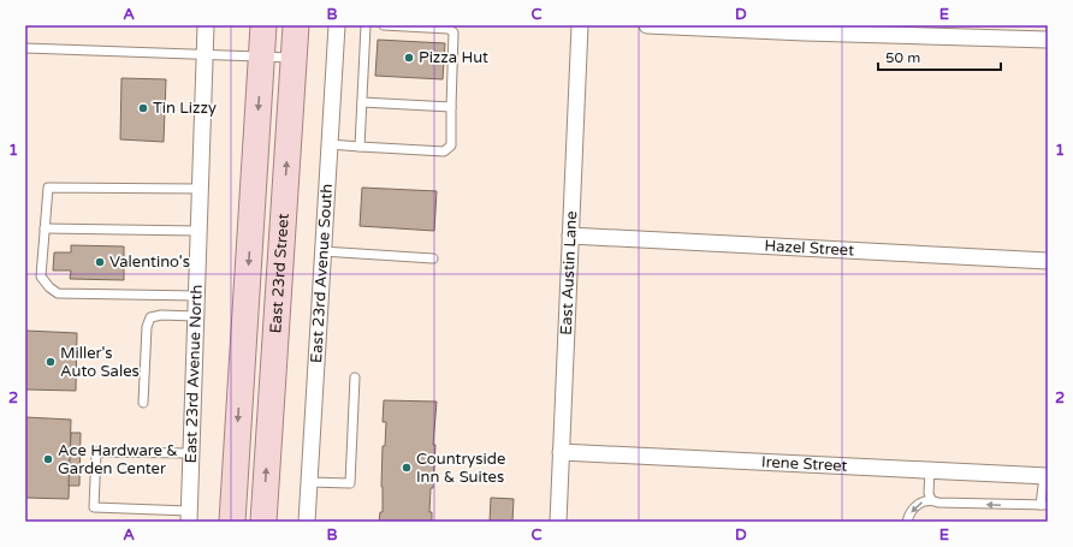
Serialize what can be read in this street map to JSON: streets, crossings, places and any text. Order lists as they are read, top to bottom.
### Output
{
  "streets": {
    "main road": ["East 23rd Street"],
    "street": [
      "Hazel Street",
      "East 23rd Avenue South",
      "East Austin Lane",
      "East 23rd Avenue North",
      "Irene Street"
    ]
  },
  "crossings": [
    ["Hazel Street", "East Austin Lane"],
    ["East Austin Lane", "Irene Street"]
  ],
  "places": [
    "Pizza Hut",
    "Tin Lizzy",
    "Valentino's",
    "Miller's Auto Sales",
    "Ace Hardware & Garden Center",
    "Countryside Inn & Suites"
  ],
  "scale_bar": "50 m",
  "grid": {
    "columns": [
      "A",
      "B",
      "C",
      "D",
      "E"
    ],
    "rows": ["1", "2"]
  }
}
